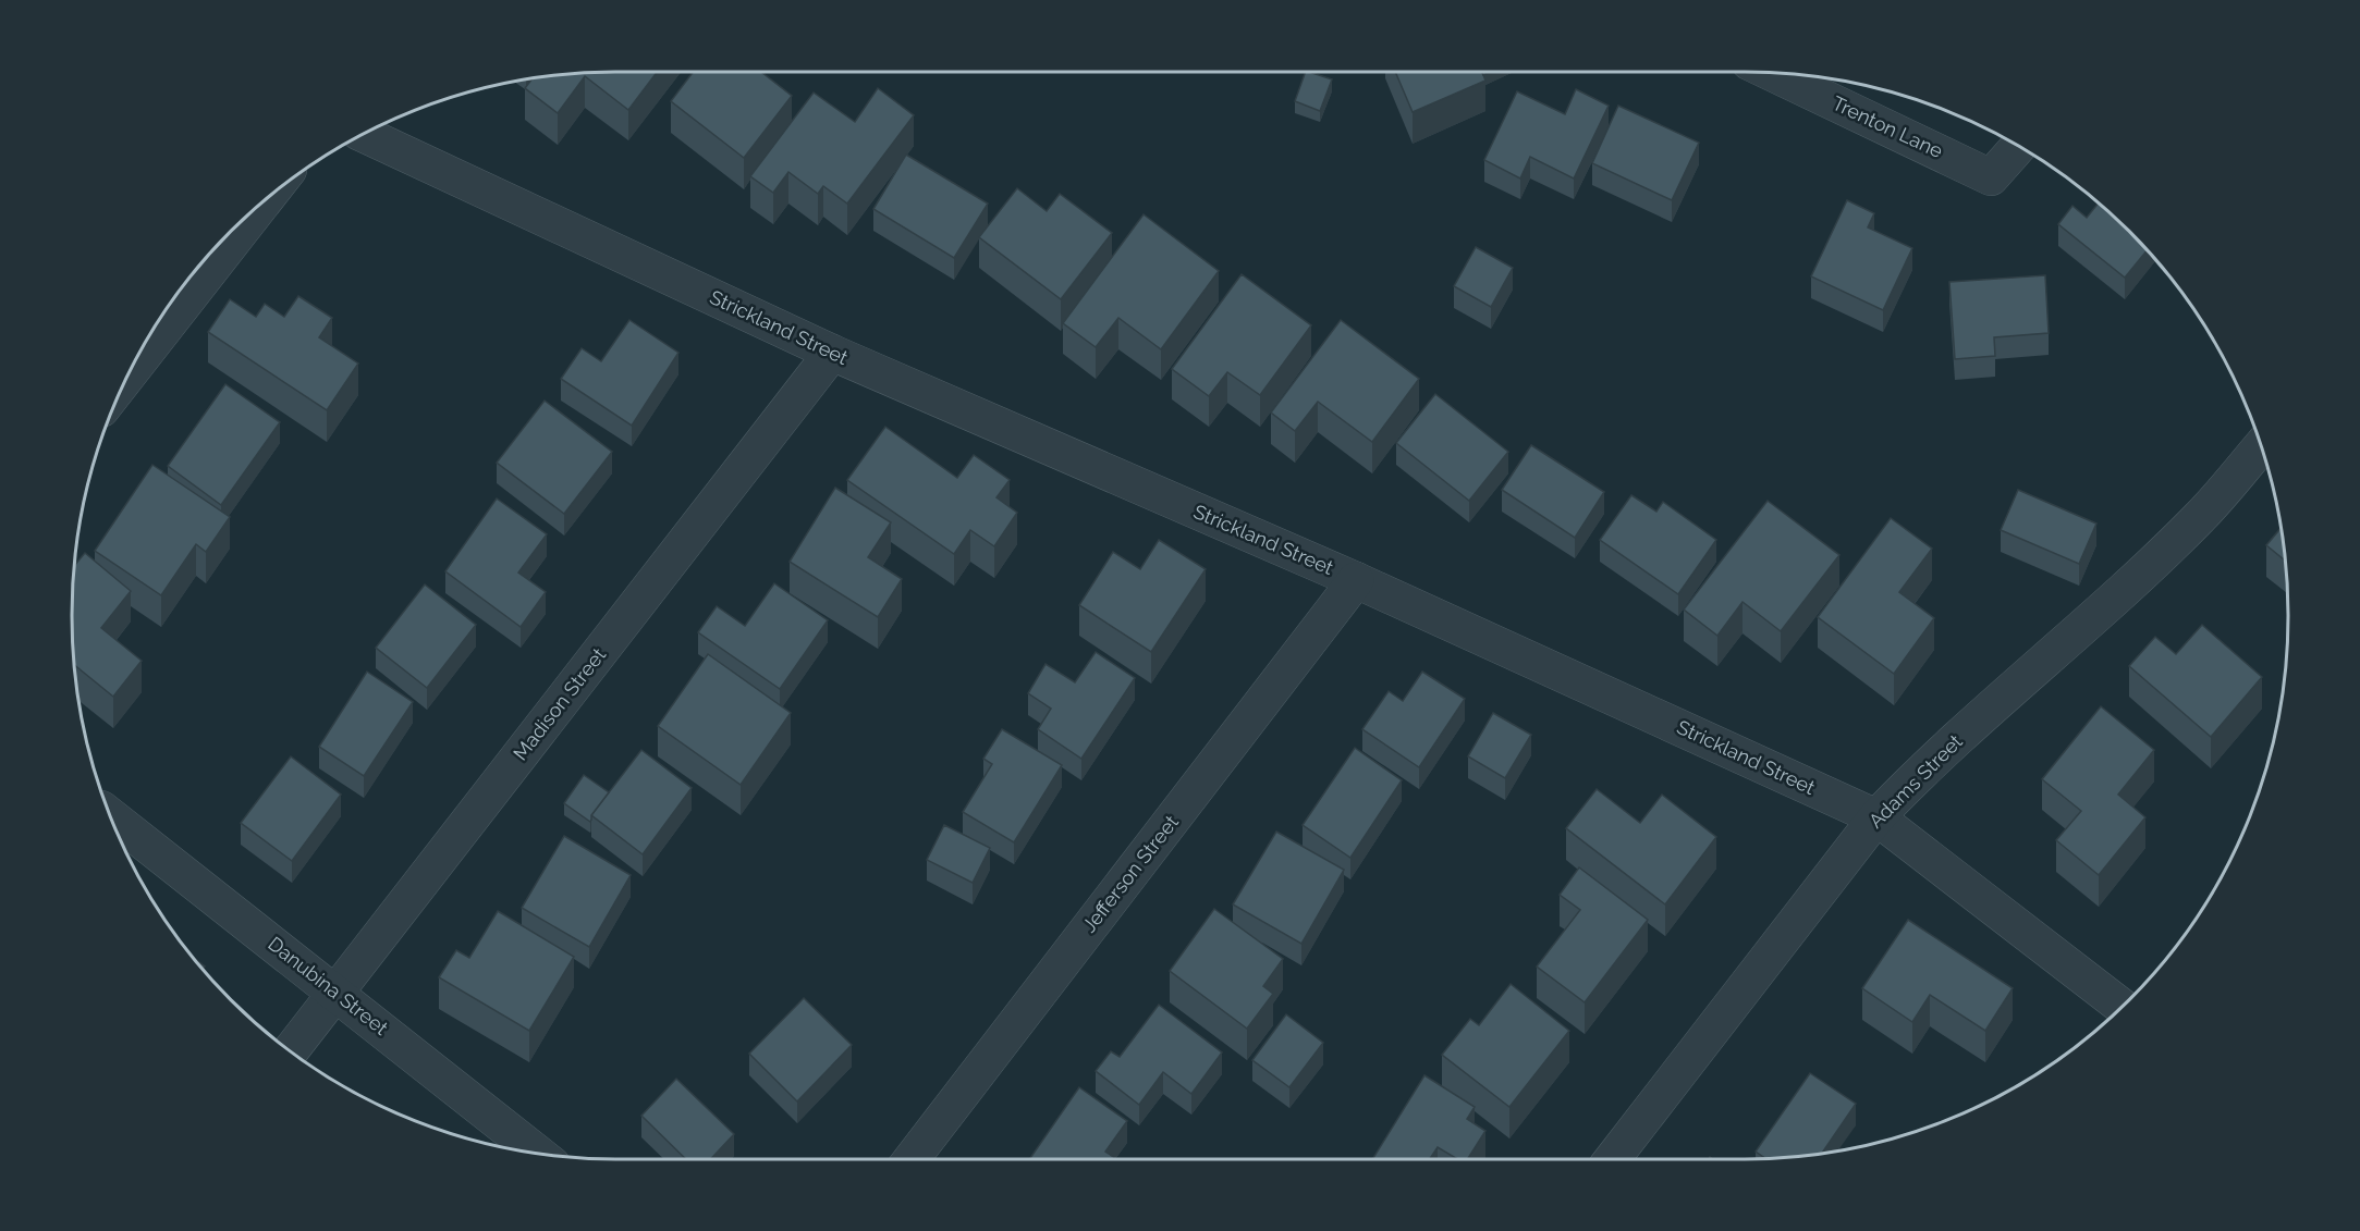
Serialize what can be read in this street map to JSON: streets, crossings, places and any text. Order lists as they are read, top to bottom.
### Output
{
  "streets": {
    "street": [
      "Trenton Lane",
      "Strickland Street",
      "Madison Street",
      "Adams Street",
      "Jefferson Street",
      "Danubina Street"
    ]
  },
  "crossings": [
    ["Strickland Street", "Madison Street"],
    ["Strickland Street", "Adams Street"],
    ["Strickland Street", "Jefferson Street"],
    ["Madison Street", "Danubina Street"]
  ]
}
